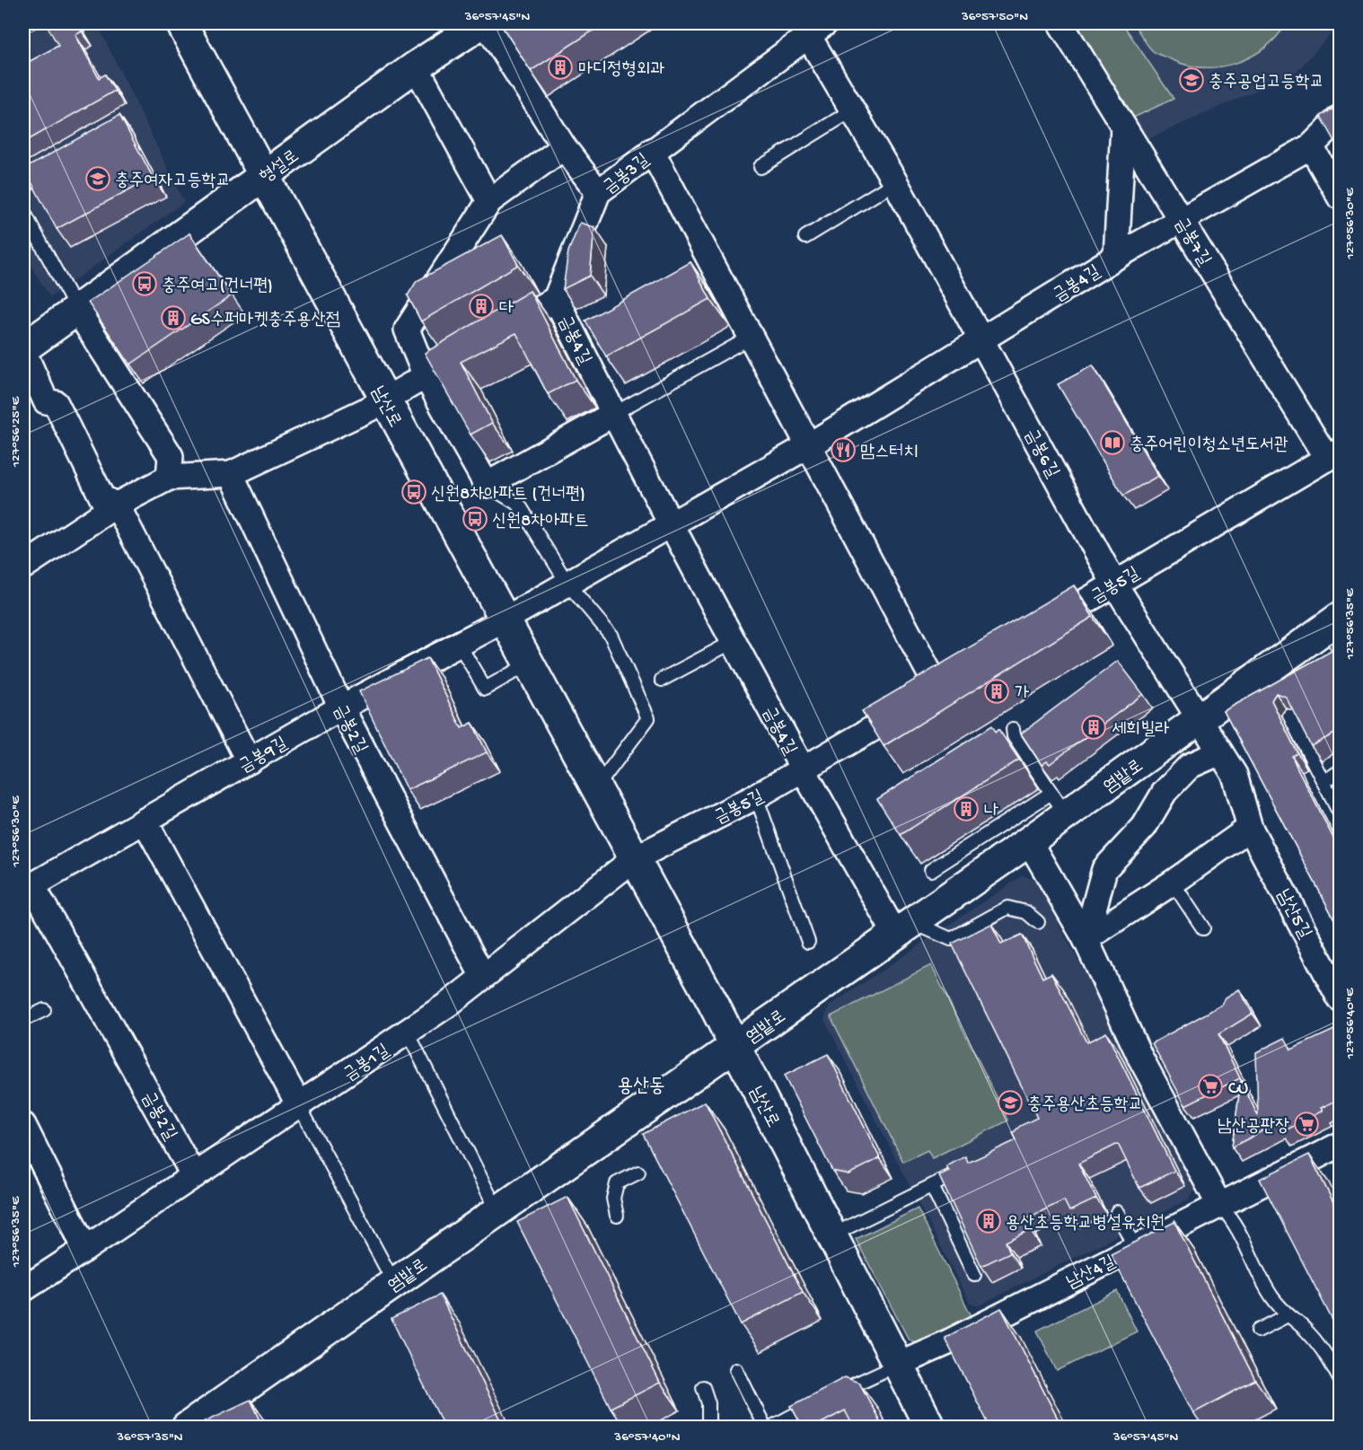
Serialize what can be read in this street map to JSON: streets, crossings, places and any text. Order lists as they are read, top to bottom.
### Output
{
  "streets": {
    "street": [
      "형설로",
      "금봉3길",
      "금봉7길",
      "금봉4길",
      "남산로",
      "금봉6길",
      "금봉5길",
      "금봉2길",
      "금봉9길",
      "염밭로",
      "남산5길",
      "금봉1길",
      "남산4길"
    ]
  },
  "crossings": [
    ["형설로", "남산로"],
    ["금봉3길", "금봉4길"],
    ["금봉3길", "금봉6길"],
    ["금봉7길", "금봉4길"],
    ["금봉7길", "금봉5길"],
    ["금봉4길", "남산로"],
    ["금봉4길", "금봉6길"],
    ["금봉4길", "금봉5길"],
    ["금봉4길", "금봉9길"],
    ["금봉4길", "염밭로"],
    ["남산로", "금봉5길"],
    ["남산로", "금봉9길"],
    ["남산로", "염밭로"],
    ["남산로", "금봉1길"],
    ["남산로", "남산4길"],
    ["금봉6길", "금봉5길"],
    ["금봉6길", "염밭로"],
    ["금봉6길", "남산5길"],
    ["금봉5길", "금봉1길"],
    ["금봉2길", "금봉9길"],
    ["금봉2길", "금봉1길"],
    ["염밭로", "남산5길"]
  ],
  "districts": ["용산동"],
  "places": {
    "building": [
      "마디정형외과",
      "다",
      "GS수퍼마켓충주용산점",
      "가",
      "세희빌라",
      "나",
      "용산초등학교병설유치원"
    ],
    "school or university": ["충주공업고등학교", "충주여자고등학교", "충주용산초등학교"],
    "bus stop": ["충주여고(건너편)", "신원8차아파트 (건너편)", "신원8차아파트"],
    "library": ["충주어린이청소년도서관"],
    "restaurant": ["맘스터치"],
    "supermarket": ["CU", "남산공판장"]
  },
  "coordinates": [
    "36°57'45\"N",
    "36°57'50\"N",
    "127°56'30\"E",
    "127°56'25\"E",
    "127°56'35\"E",
    "127°56'40\"E",
    "36°57'35\"N",
    "36°57'40\"N"
  ]
}
